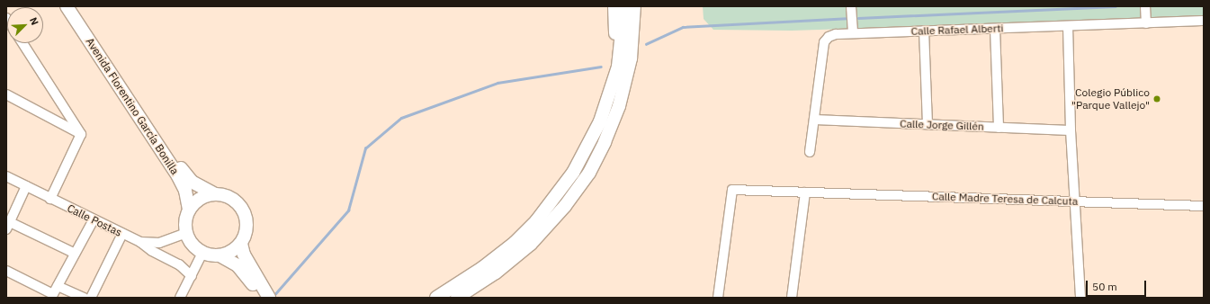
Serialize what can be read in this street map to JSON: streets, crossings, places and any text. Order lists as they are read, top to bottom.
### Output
{
  "streets": {
    "main road": ["Avenida Florentino García Bonilla"],
    "street": [
      "Calle Rafael Alberti",
      "Calle Jorge Gillén",
      "Calle Madre Teresa de Calcuta",
      "Calle Postas"
    ]
  },
  "crossings": [
    ["Calle Rafael Alberti", "Calle Jorge Gillén"],
    ["Avenida Florentino García Bonilla", "Calle Postas"]
  ],
  "places": ["Colegio Público \"Parque Vallejo\""],
  "scale_bar": "50 m",
  "north": "top right"
}
